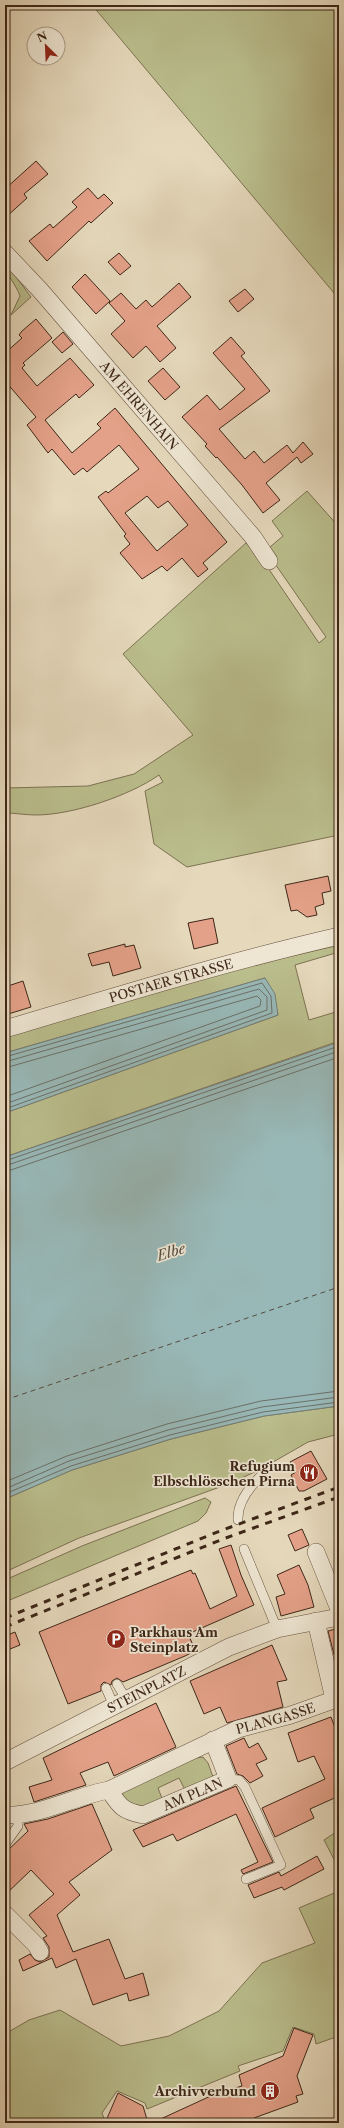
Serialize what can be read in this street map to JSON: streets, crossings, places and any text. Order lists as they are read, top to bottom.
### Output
{
  "streets": {
    "street": [
      "AM EHRENHAIN",
      "POSTAER STRASSE",
      "STEINPLATZ",
      "PLANGASSE",
      "AM PLAN"
    ]
  },
  "crossings": [
    ["PLANGASSE", "AM PLAN"]
  ],
  "water": ["Elbe"],
  "places": {
    "restaurant": ["Refugium Elbschlösschen Pirna"],
    "parking": ["Parkhaus Am Steinplatz"],
    "building": ["Archivverbund"]
  },
  "north": "top left"
}
